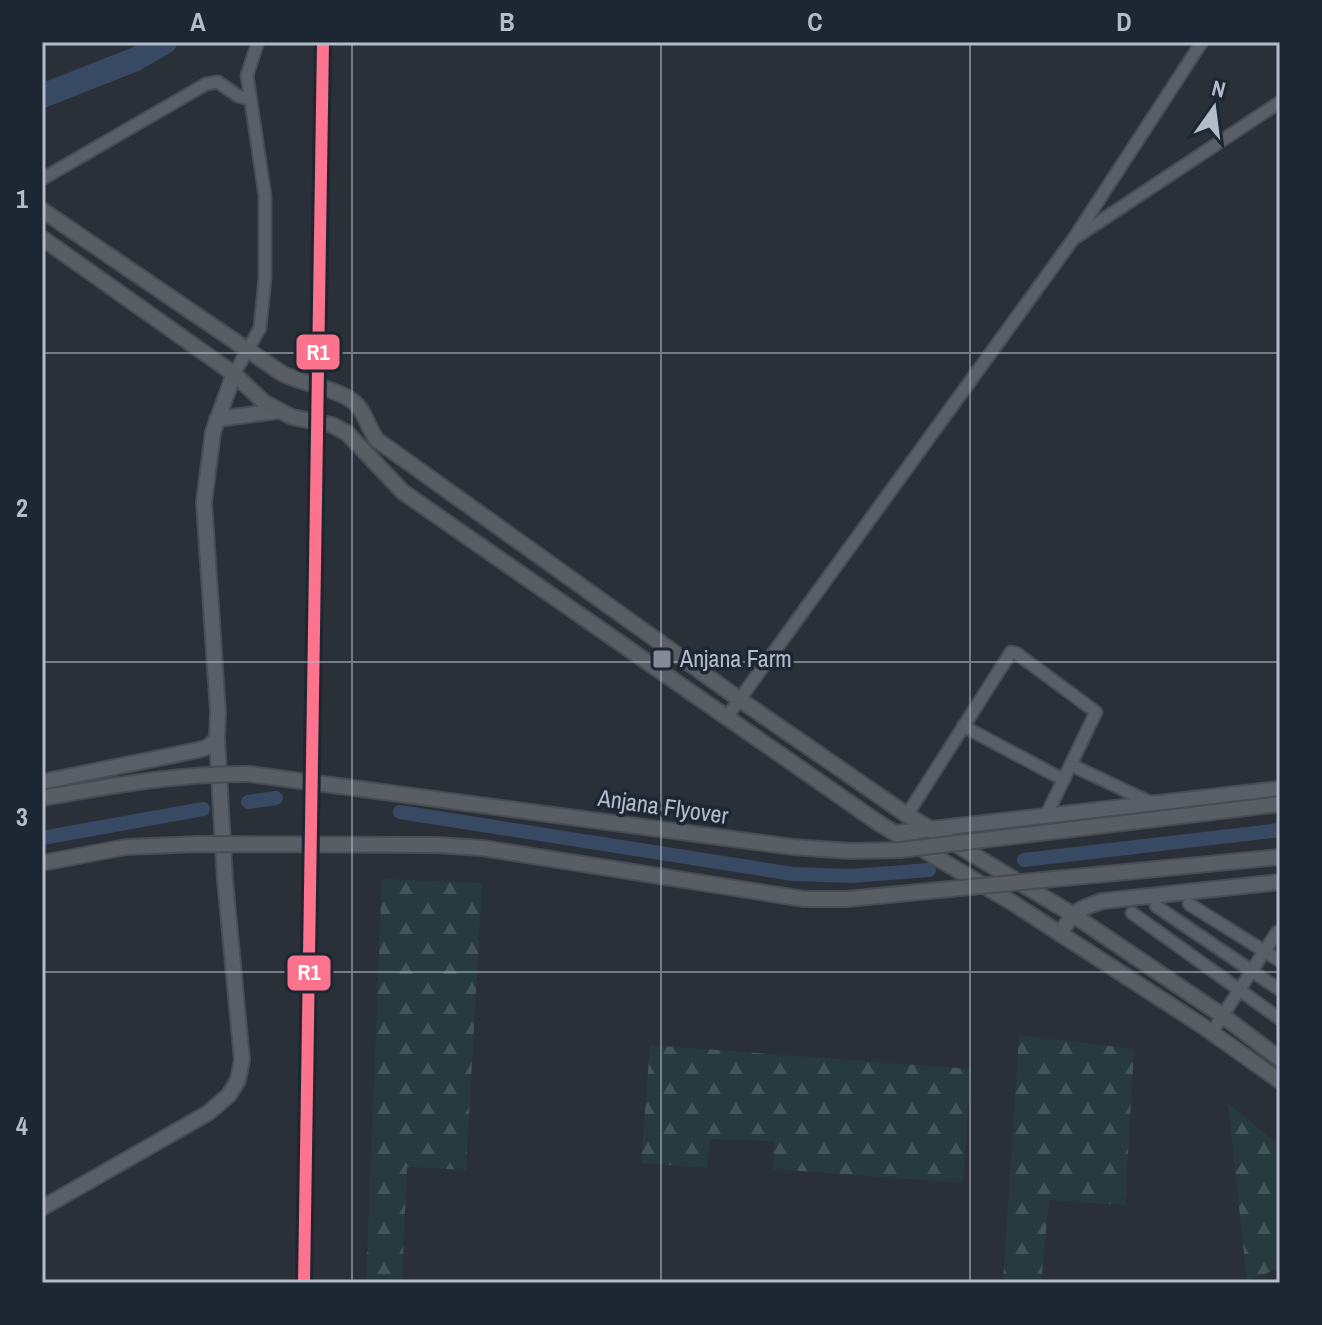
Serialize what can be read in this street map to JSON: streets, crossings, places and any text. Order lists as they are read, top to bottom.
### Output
{
  "streets": {
    "main road": ["Anjana Flyover"]
  },
  "places": {
    "transit": ["Anjana Farm"]
  },
  "lines": ["transit line R1"],
  "north": "top",
  "grid": {
    "columns": [
      "A",
      "B",
      "C",
      "D"
    ],
    "rows": [
      "1",
      "2",
      "3",
      "4"
    ]
  }
}
